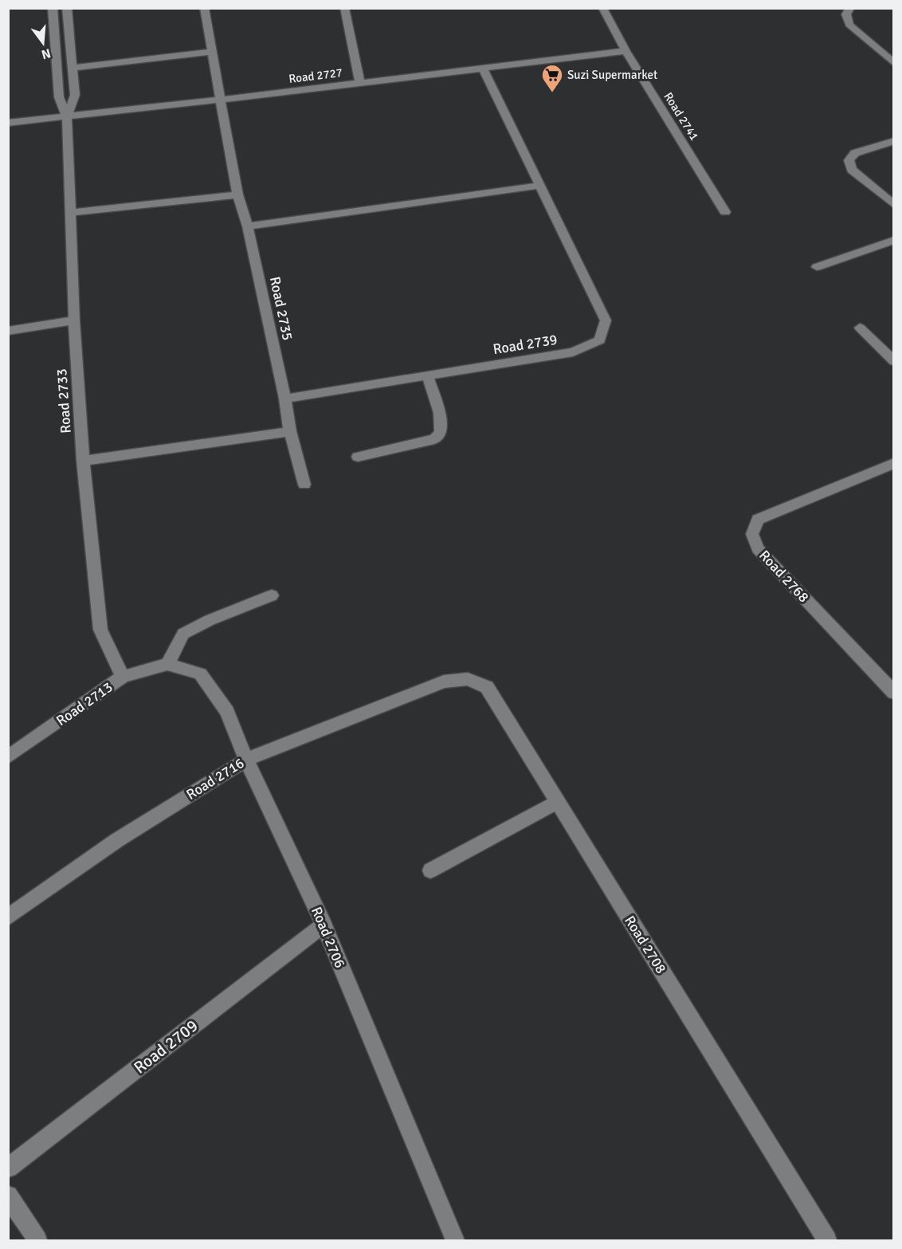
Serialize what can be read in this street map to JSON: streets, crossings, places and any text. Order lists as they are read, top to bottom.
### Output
{
  "streets": {
    "street": [
      "Road 2727",
      "Road 2741",
      "Road 2735",
      "Road 2739",
      "Road 2733",
      "Road 2768",
      "Road 2713",
      "Road 2716",
      "Road 2706",
      "Road 2708",
      "Road 2709"
    ]
  },
  "crossings": [
    ["Road 2727", "Road 2741"],
    ["Road 2727", "Road 2735"],
    ["Road 2727", "Road 2739"],
    ["Road 2727", "Road 2733"],
    ["Road 2735", "Road 2739"],
    ["Road 2733", "Road 2713"],
    ["Road 2713", "Road 2706"],
    ["Road 2716", "Road 2706"],
    ["Road 2716", "Road 2708"],
    ["Road 2706", "Road 2709"]
  ],
  "places": {
    "supermarket": ["Suzi Supermarket"]
  },
  "north": "bottom"
}
